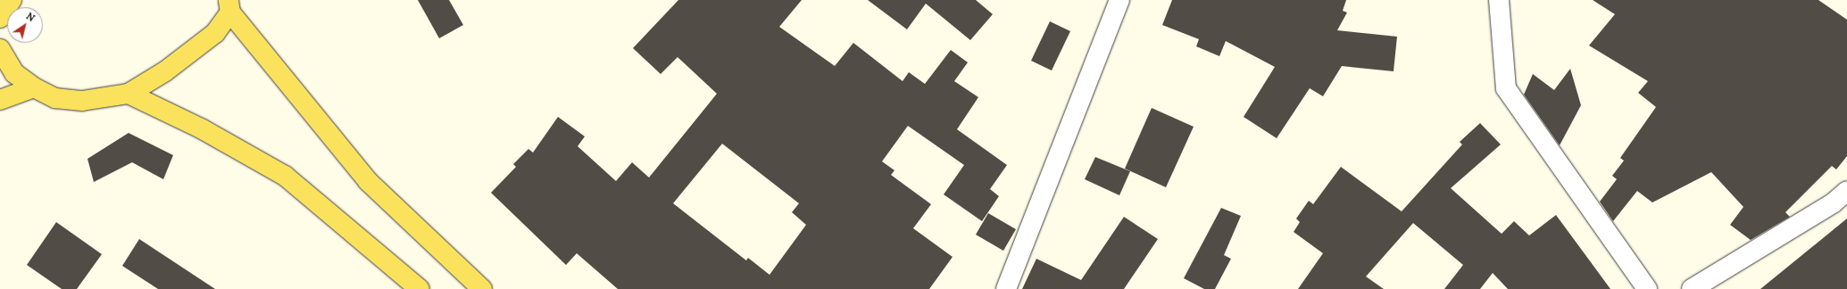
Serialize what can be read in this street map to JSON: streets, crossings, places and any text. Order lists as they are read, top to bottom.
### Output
{
  "north": "top right"
}
